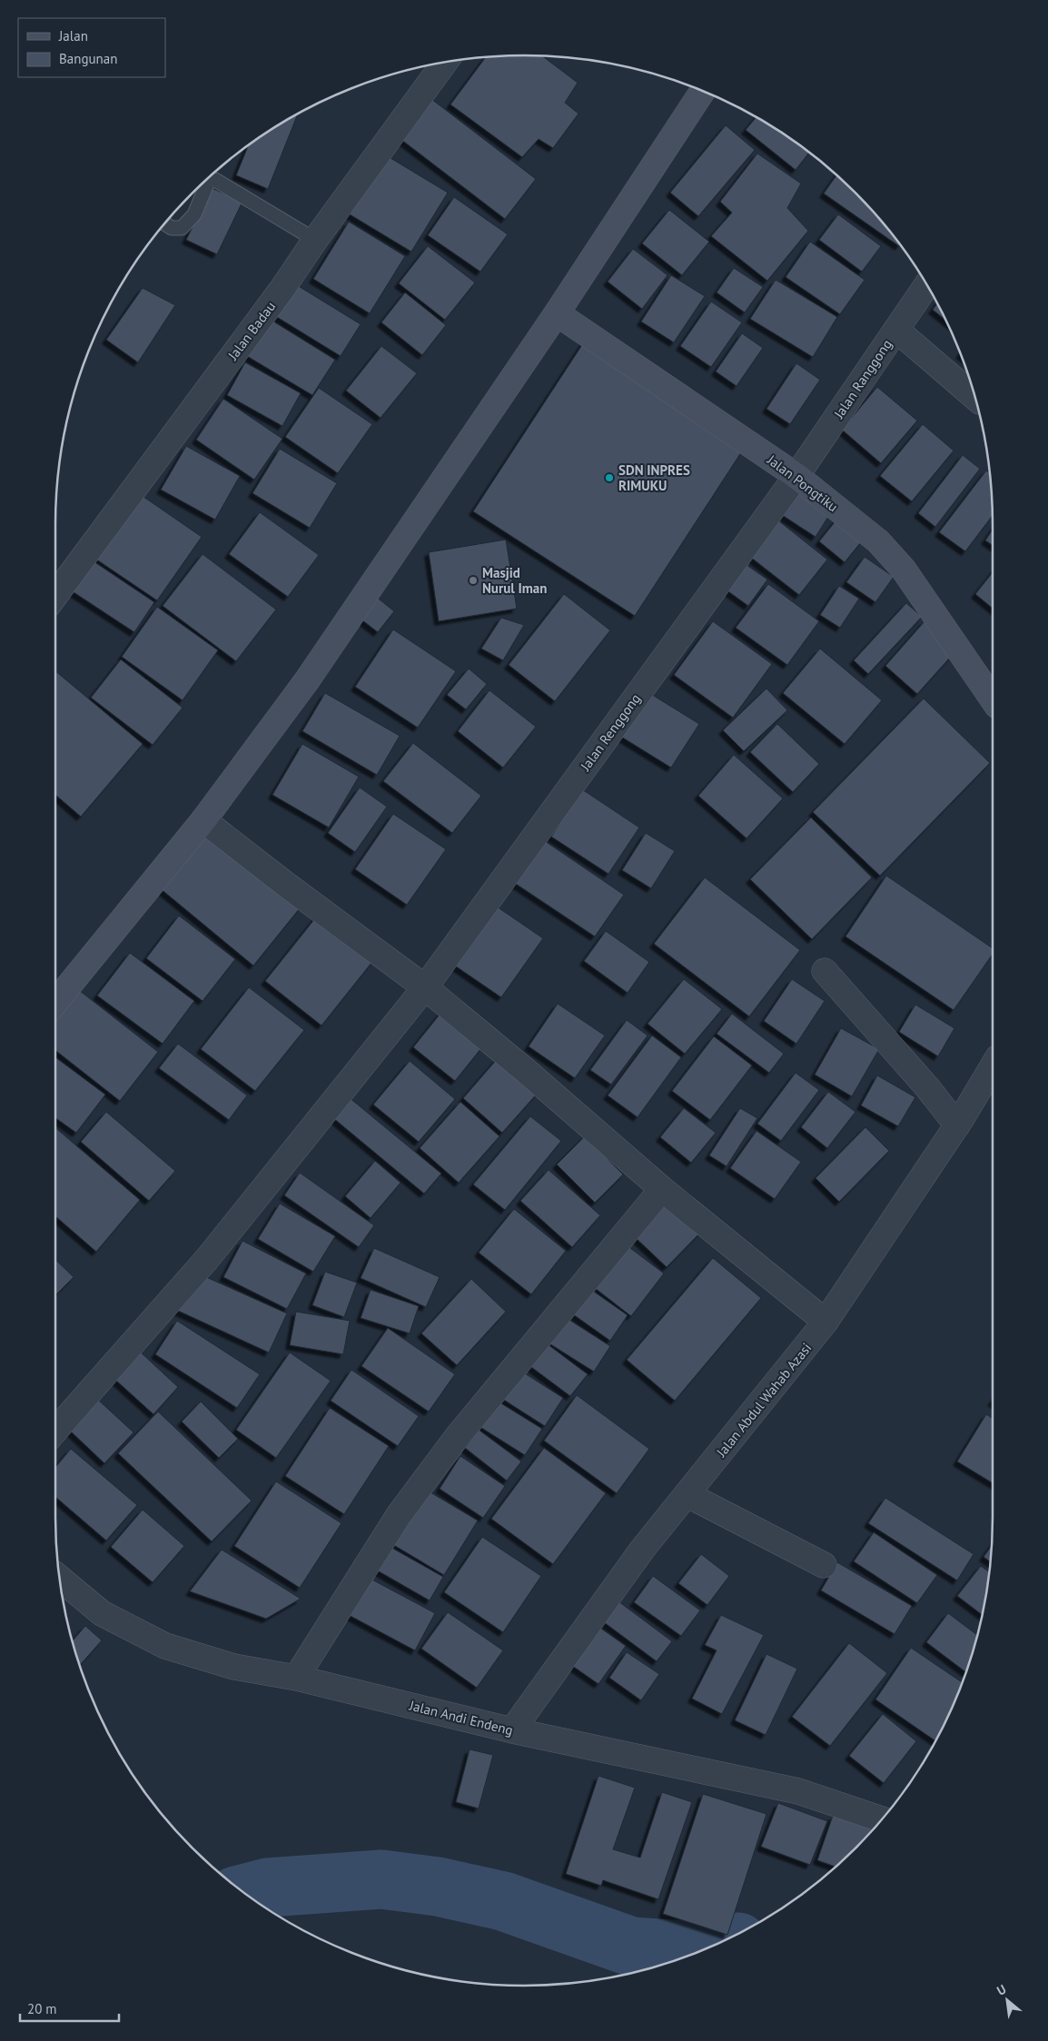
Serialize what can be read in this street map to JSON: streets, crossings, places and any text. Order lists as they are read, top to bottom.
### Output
{
  "streets": {
    "main road": ["Jalan Pongtiku"],
    "street": [
      "Jalan Badau",
      "Jalan Ranggong",
      "Jalan Renggong",
      "Jalan Abdul Wahab Azasi",
      "Jalan Andi Endeng"
    ]
  },
  "crossings": [
    ["Jalan Ranggong", "Jalan Pongtiku"],
    ["Jalan Ranggong", "Jalan Renggong"],
    ["Jalan Pongtiku", "Jalan Renggong"],
    ["Jalan Abdul Wahab Azasi", "Jalan Andi Endeng"]
  ],
  "places": ["SDN INPRES RIMUKU", "Masjid Nurul Iman"],
  "legend": ["Jalan", "Bangunan"],
  "scale_bar": "20 m",
  "north": "top left"
}
